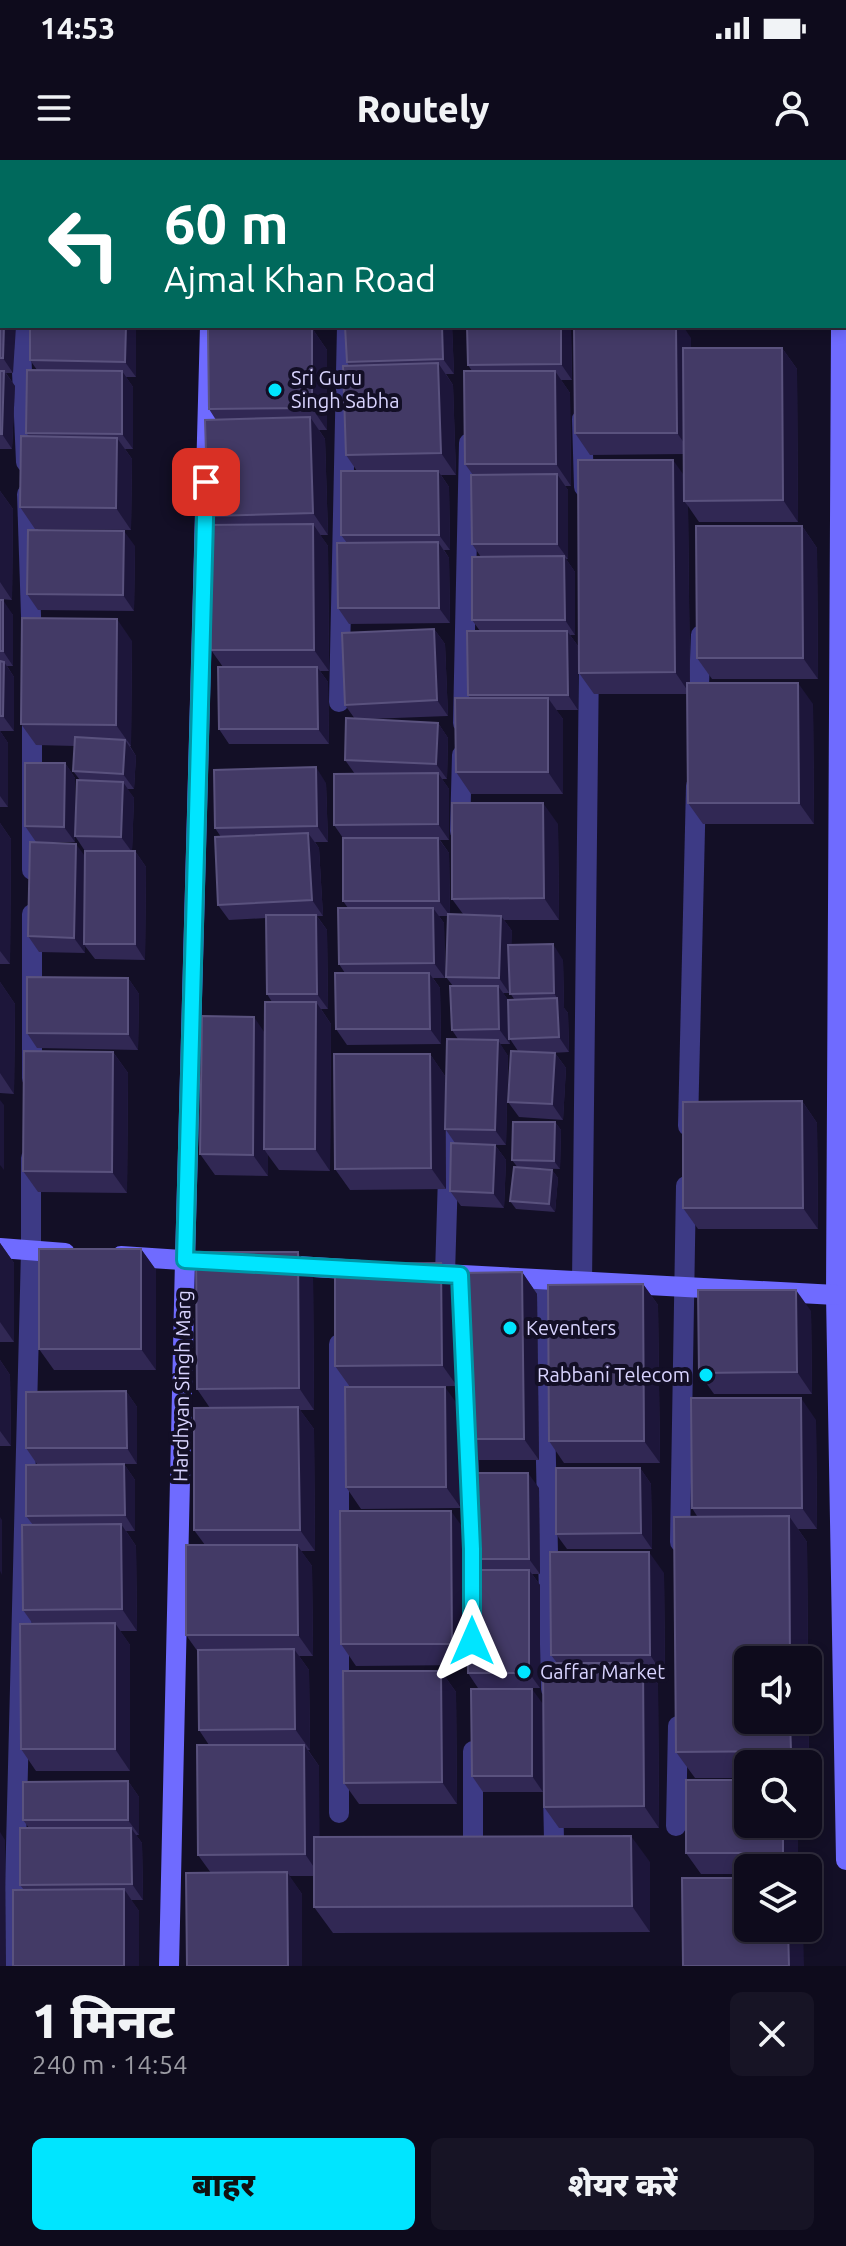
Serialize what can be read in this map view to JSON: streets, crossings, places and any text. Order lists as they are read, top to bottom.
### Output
{
  "streets": {
    "street": ["Hardhyan Singh Marg"]
  },
  "places": [
    "Sri Guru Singh Sabha",
    "Keventers",
    "Rabbani Telecom",
    "Gaffar Market"
  ],
  "page": {
    "status": "14:53",
    "header": "Routely",
    "turn": ["60 m", "Ajmal Khan Road"],
    "heading": ["1 मिनट", "240 m · 14:54"],
    "buttons": ["बाहर", "शेयर करें"]
  }
}
